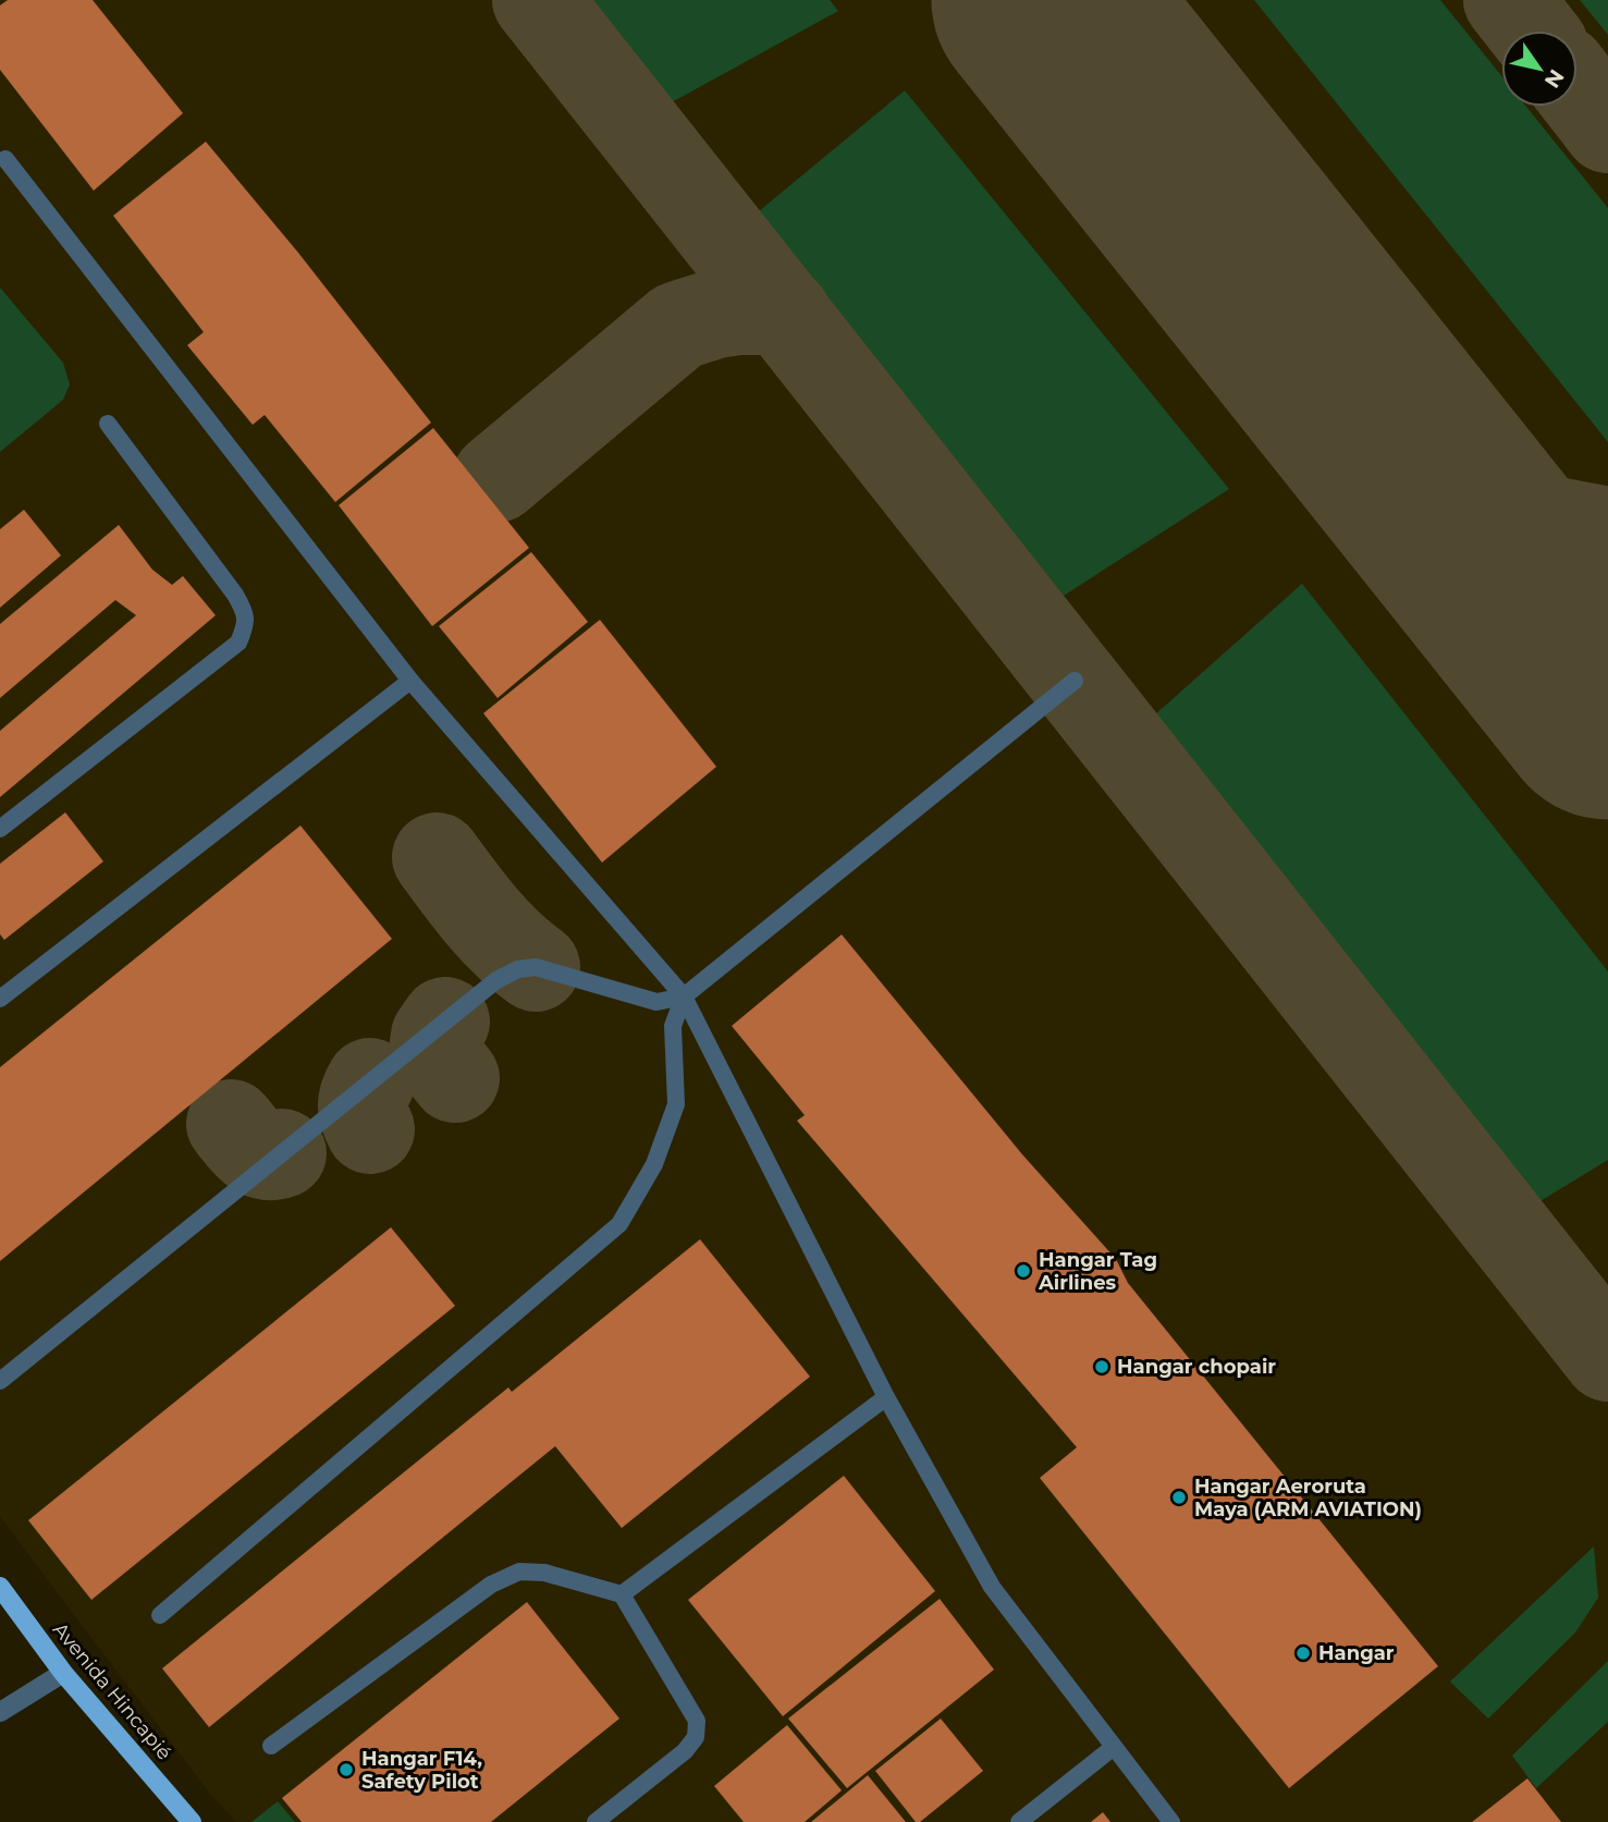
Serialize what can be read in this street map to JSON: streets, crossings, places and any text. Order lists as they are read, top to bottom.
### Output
{
  "streets": {
    "main road": ["Avenida Hincapié"]
  },
  "places": [
    "Hangar Tag Airlines",
    "Hangar chopair",
    "Hangar Aeroruta Maya (ARM AVIATION)",
    "Hangar",
    "Hangar F14, Safety Pilot"
  ],
  "north": "bottom right"
}
